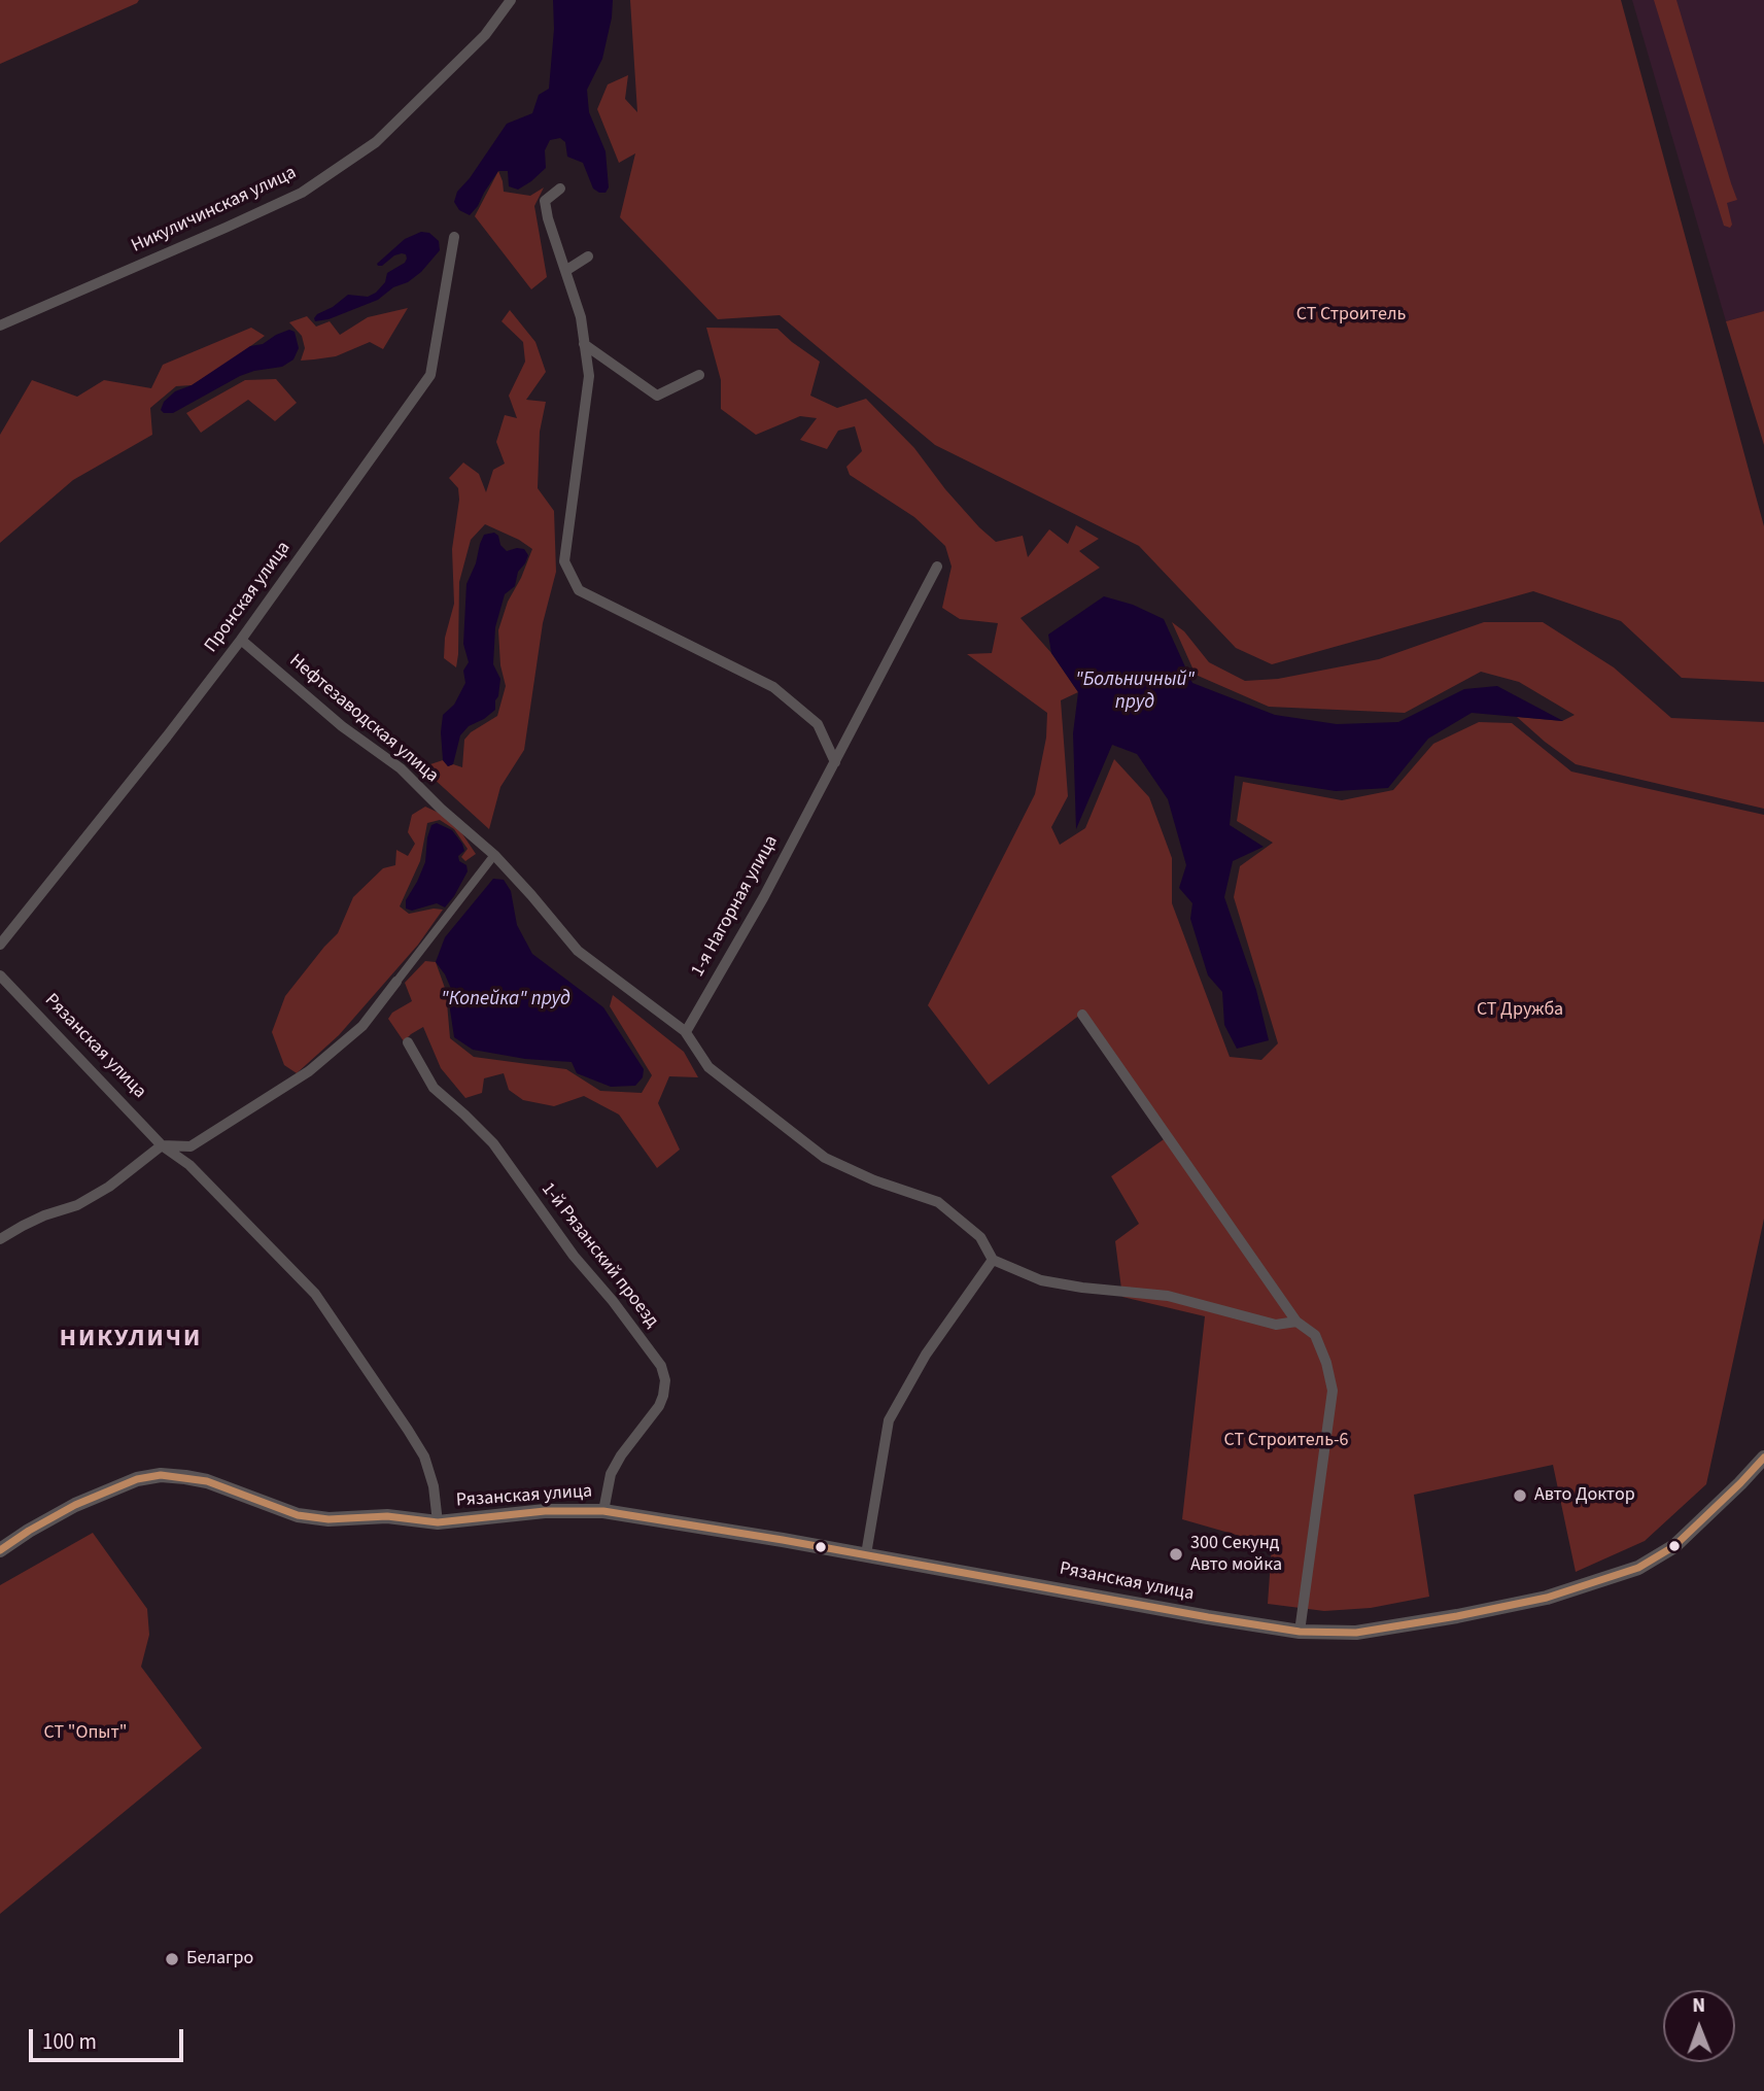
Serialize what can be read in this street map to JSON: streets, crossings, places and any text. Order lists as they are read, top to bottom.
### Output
{
  "streets": {
    "street": [
      "Никуличинская улица",
      "Пронская улица",
      "Нефтезаводская улица",
      "1-я Нагорная улица",
      "Рязанская улица",
      "1-й Рязанский проезд"
    ]
  },
  "crossings": [
    ["Пронская улица", "Нефтезаводская улица"],
    ["Рязанская улица", "1-й Рязанский проезд"]
  ],
  "districts": ["НИКУЛИЧИ"],
  "water": ["\"Больничный\" пруд", "\"Копейка\" пруд"],
  "parks": [
    "СТ Строитель",
    "СТ Дружба",
    "СТ Строитель-6",
    "СТ \"Опыт\""
  ],
  "places": ["Авто Доктор", "300 Секунд Авто мойка", "Белагро"],
  "scale_bar": "100 m",
  "north": "top"
}
